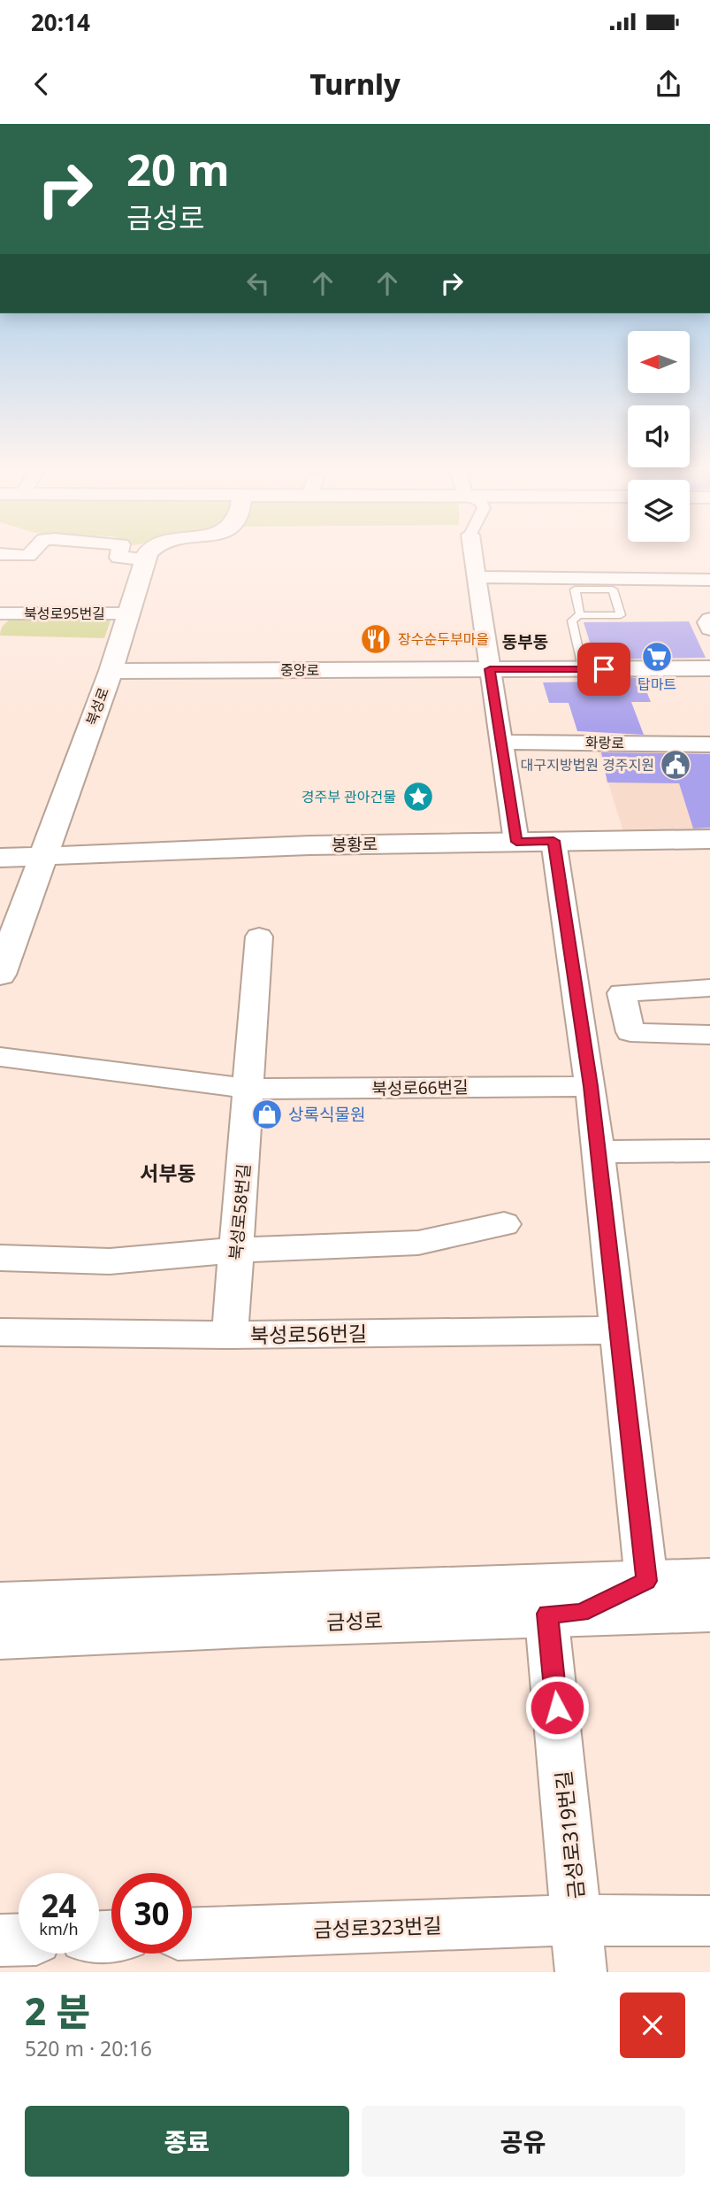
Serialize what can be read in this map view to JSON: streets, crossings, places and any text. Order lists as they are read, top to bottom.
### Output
{
  "streets": {
    "street": [
      "북성로95번길",
      "중앙로",
      "북성로",
      "화랑로",
      "봉황로",
      "북성로66번길",
      "북성로58번길",
      "북성로56번길",
      "금성로",
      "금성로319번길",
      "금성로323번길"
    ]
  },
  "crossings": [
    ["북성로95번길", "북성로"],
    ["중앙로", "북성로"],
    ["북성로", "봉황로"],
    ["북성로66번길", "북성로58번길"],
    ["북성로58번길", "북성로56번길"],
    ["금성로", "금성로319번길"],
    ["금성로319번길", "금성로323번길"]
  ],
  "districts": ["동부동", "서부동"],
  "places": {
    "restaurant": ["장수순두부마을"],
    "supermarket": ["탑마트"],
    "public building": ["대구지방법원 경주지원"],
    "place": ["경주부 관아건물"],
    "shop": ["상록식물원"]
  },
  "north": "left",
  "page": {
    "status": "20:14",
    "header": "Turnly",
    "turn": ["20 m", "금성로"],
    "speed": "24 km/h",
    "limit": "30",
    "heading": ["2 분", "520 m · 20:16"],
    "buttons": ["종료", "공유"]
  }
}
